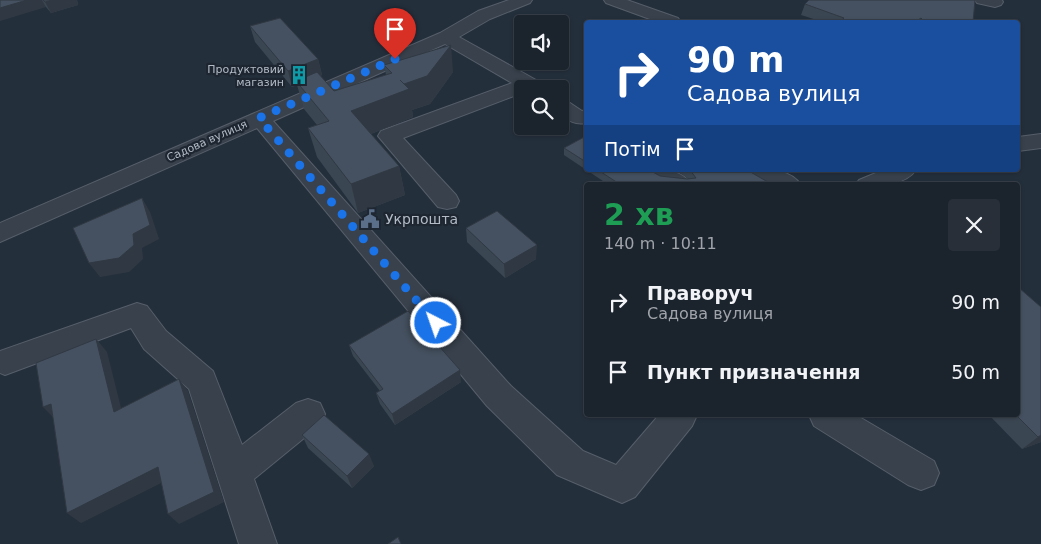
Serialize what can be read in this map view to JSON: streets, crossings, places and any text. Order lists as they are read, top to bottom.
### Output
{
  "streets": {
    "street": ["Садова вулиця"]
  },
  "places": {
    "building": ["Продуктовий магазин"],
    "public building": ["Укрпошта"]
  },
  "page": {
    "turn": ["90 m", "Садова вулиця"],
    "then": "Потім",
    "heading": ["2 хв", "140 m · 10:11"],
    "list": [
      {
        "name": "Праворуч",
        "note": "Садова вулиця",
        "value": "90 m"
      },
      {
        "name": "Пункт призначення",
        "value": "50 m"
      }
    ]
  }
}
